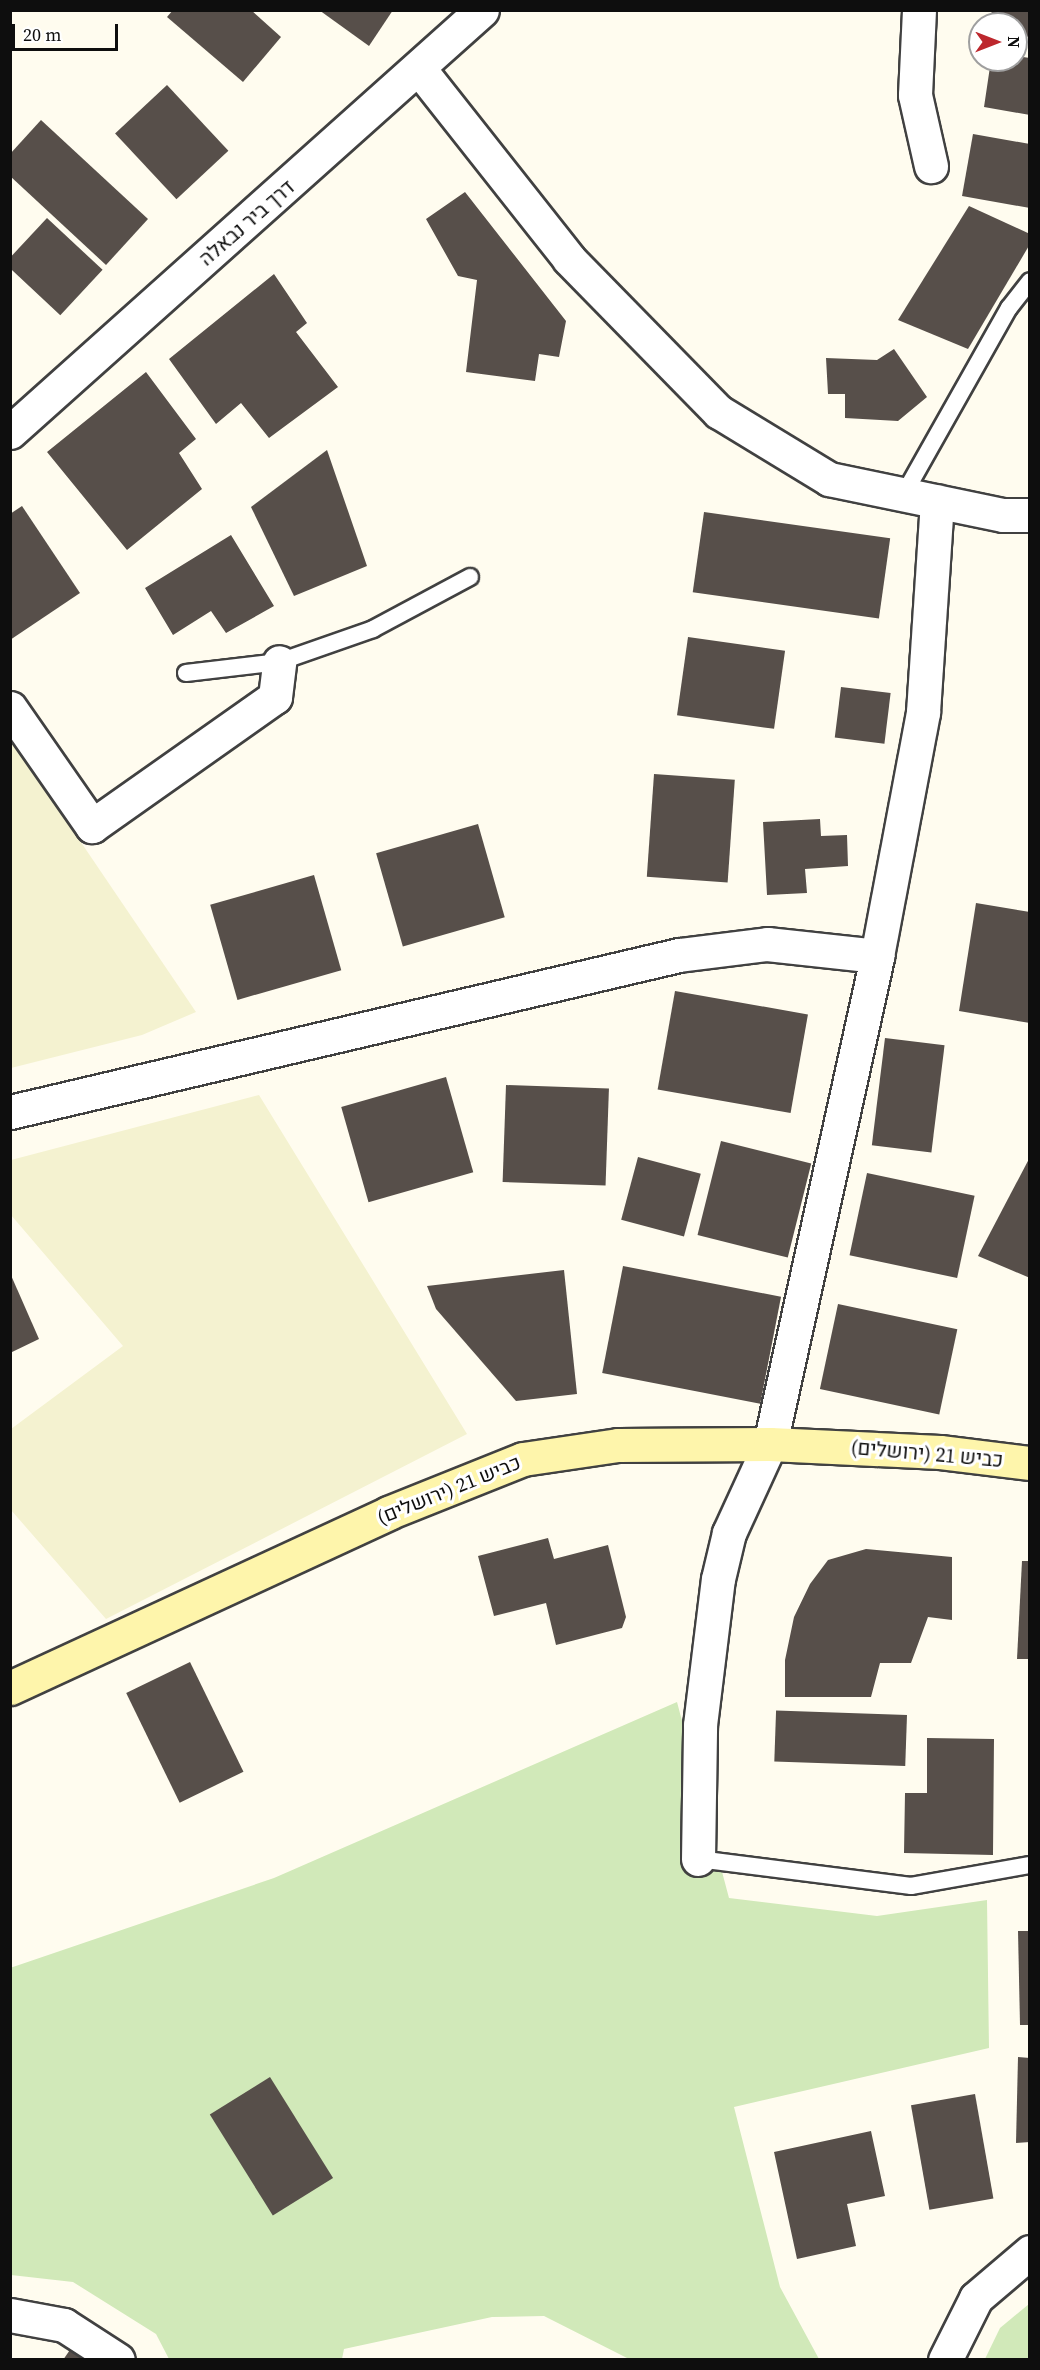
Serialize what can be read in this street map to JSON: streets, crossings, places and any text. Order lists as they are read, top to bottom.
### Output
{
  "streets": {
    "main road": ["כביש 21 (ירושלים)"],
    "street": ["דרך ביר נבאלה"]
  },
  "scale_bar": "20 m",
  "north": "right"
}
